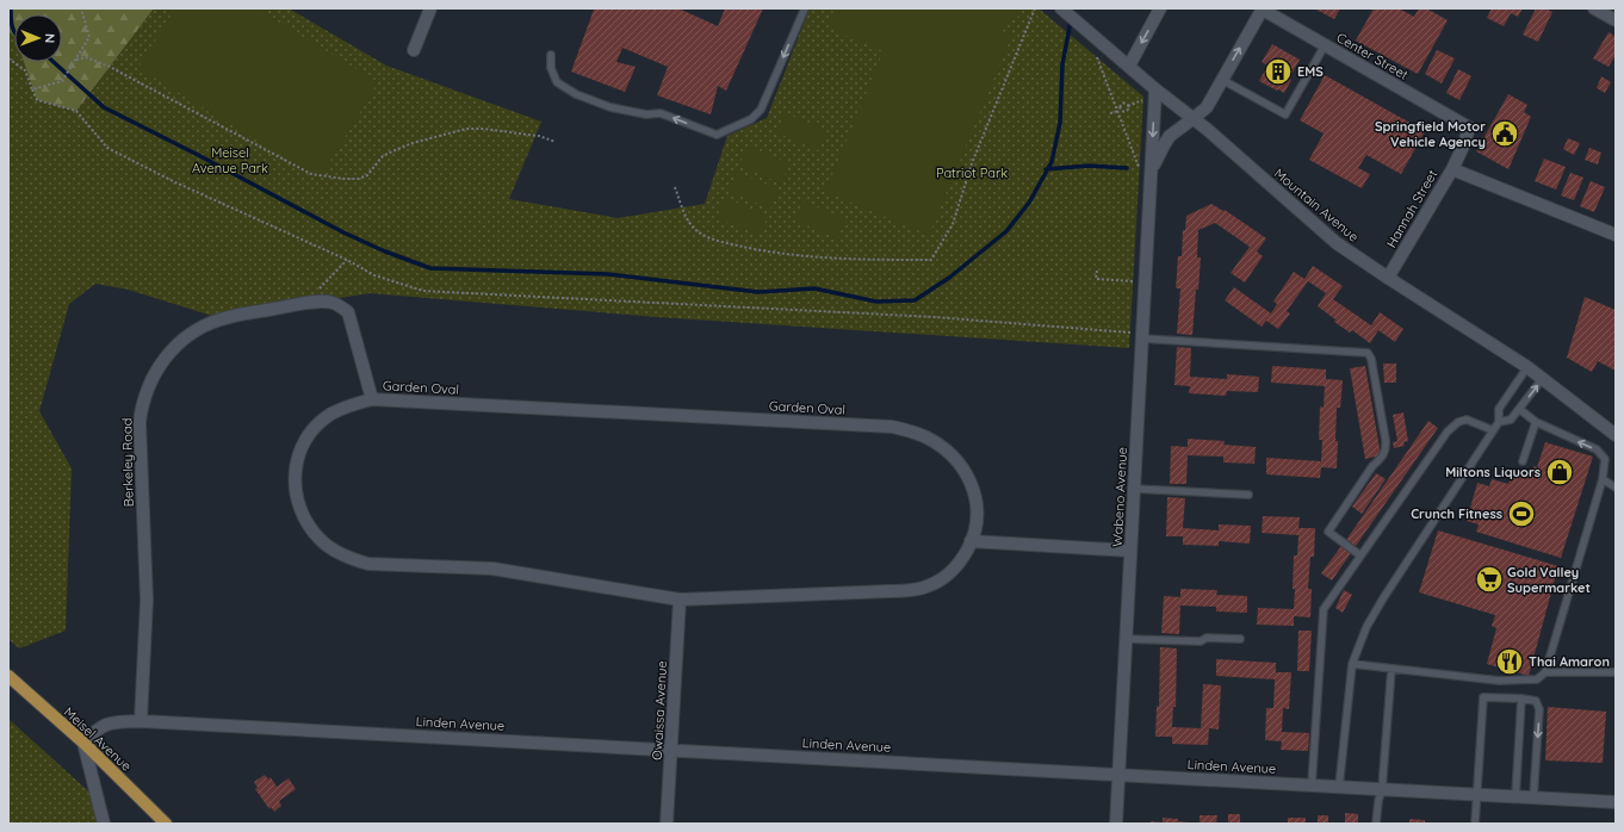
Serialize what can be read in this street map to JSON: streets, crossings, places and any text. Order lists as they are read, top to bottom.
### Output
{
  "streets": {
    "main road": ["Meisel Avenue"],
    "street": [
      "Center Street",
      "Mountain Avenue",
      "Hannah Street",
      "Garden Oval",
      "Berkeley Road",
      "Wabeno Avenue",
      "Owaissa Avenue",
      "Linden Avenue"
    ]
  },
  "crossings": [
    ["Center Street", "Hannah Street"],
    ["Center Street", "Wabeno Avenue"],
    ["Mountain Avenue", "Hannah Street"],
    ["Mountain Avenue", "Wabeno Avenue"],
    ["Garden Oval", "Berkeley Road"],
    ["Garden Oval", "Owaissa Avenue"],
    ["Berkeley Road", "Linden Avenue"],
    ["Wabeno Avenue", "Linden Avenue"],
    ["Owaissa Avenue", "Linden Avenue"],
    ["Linden Avenue", "Meisel Avenue"]
  ],
  "parks": ["Meisel Avenue Park", "Patriot Park"],
  "places": {
    "building": ["EMS"],
    "public building": ["Springfield Motor Vehicle Agency"],
    "shop": ["Miltons Liquors"],
    "sports": ["Crunch Fitness"],
    "supermarket": ["Gold Valley Supermarket"],
    "restaurant": ["Thai Amaron"]
  },
  "north": "right"
}
